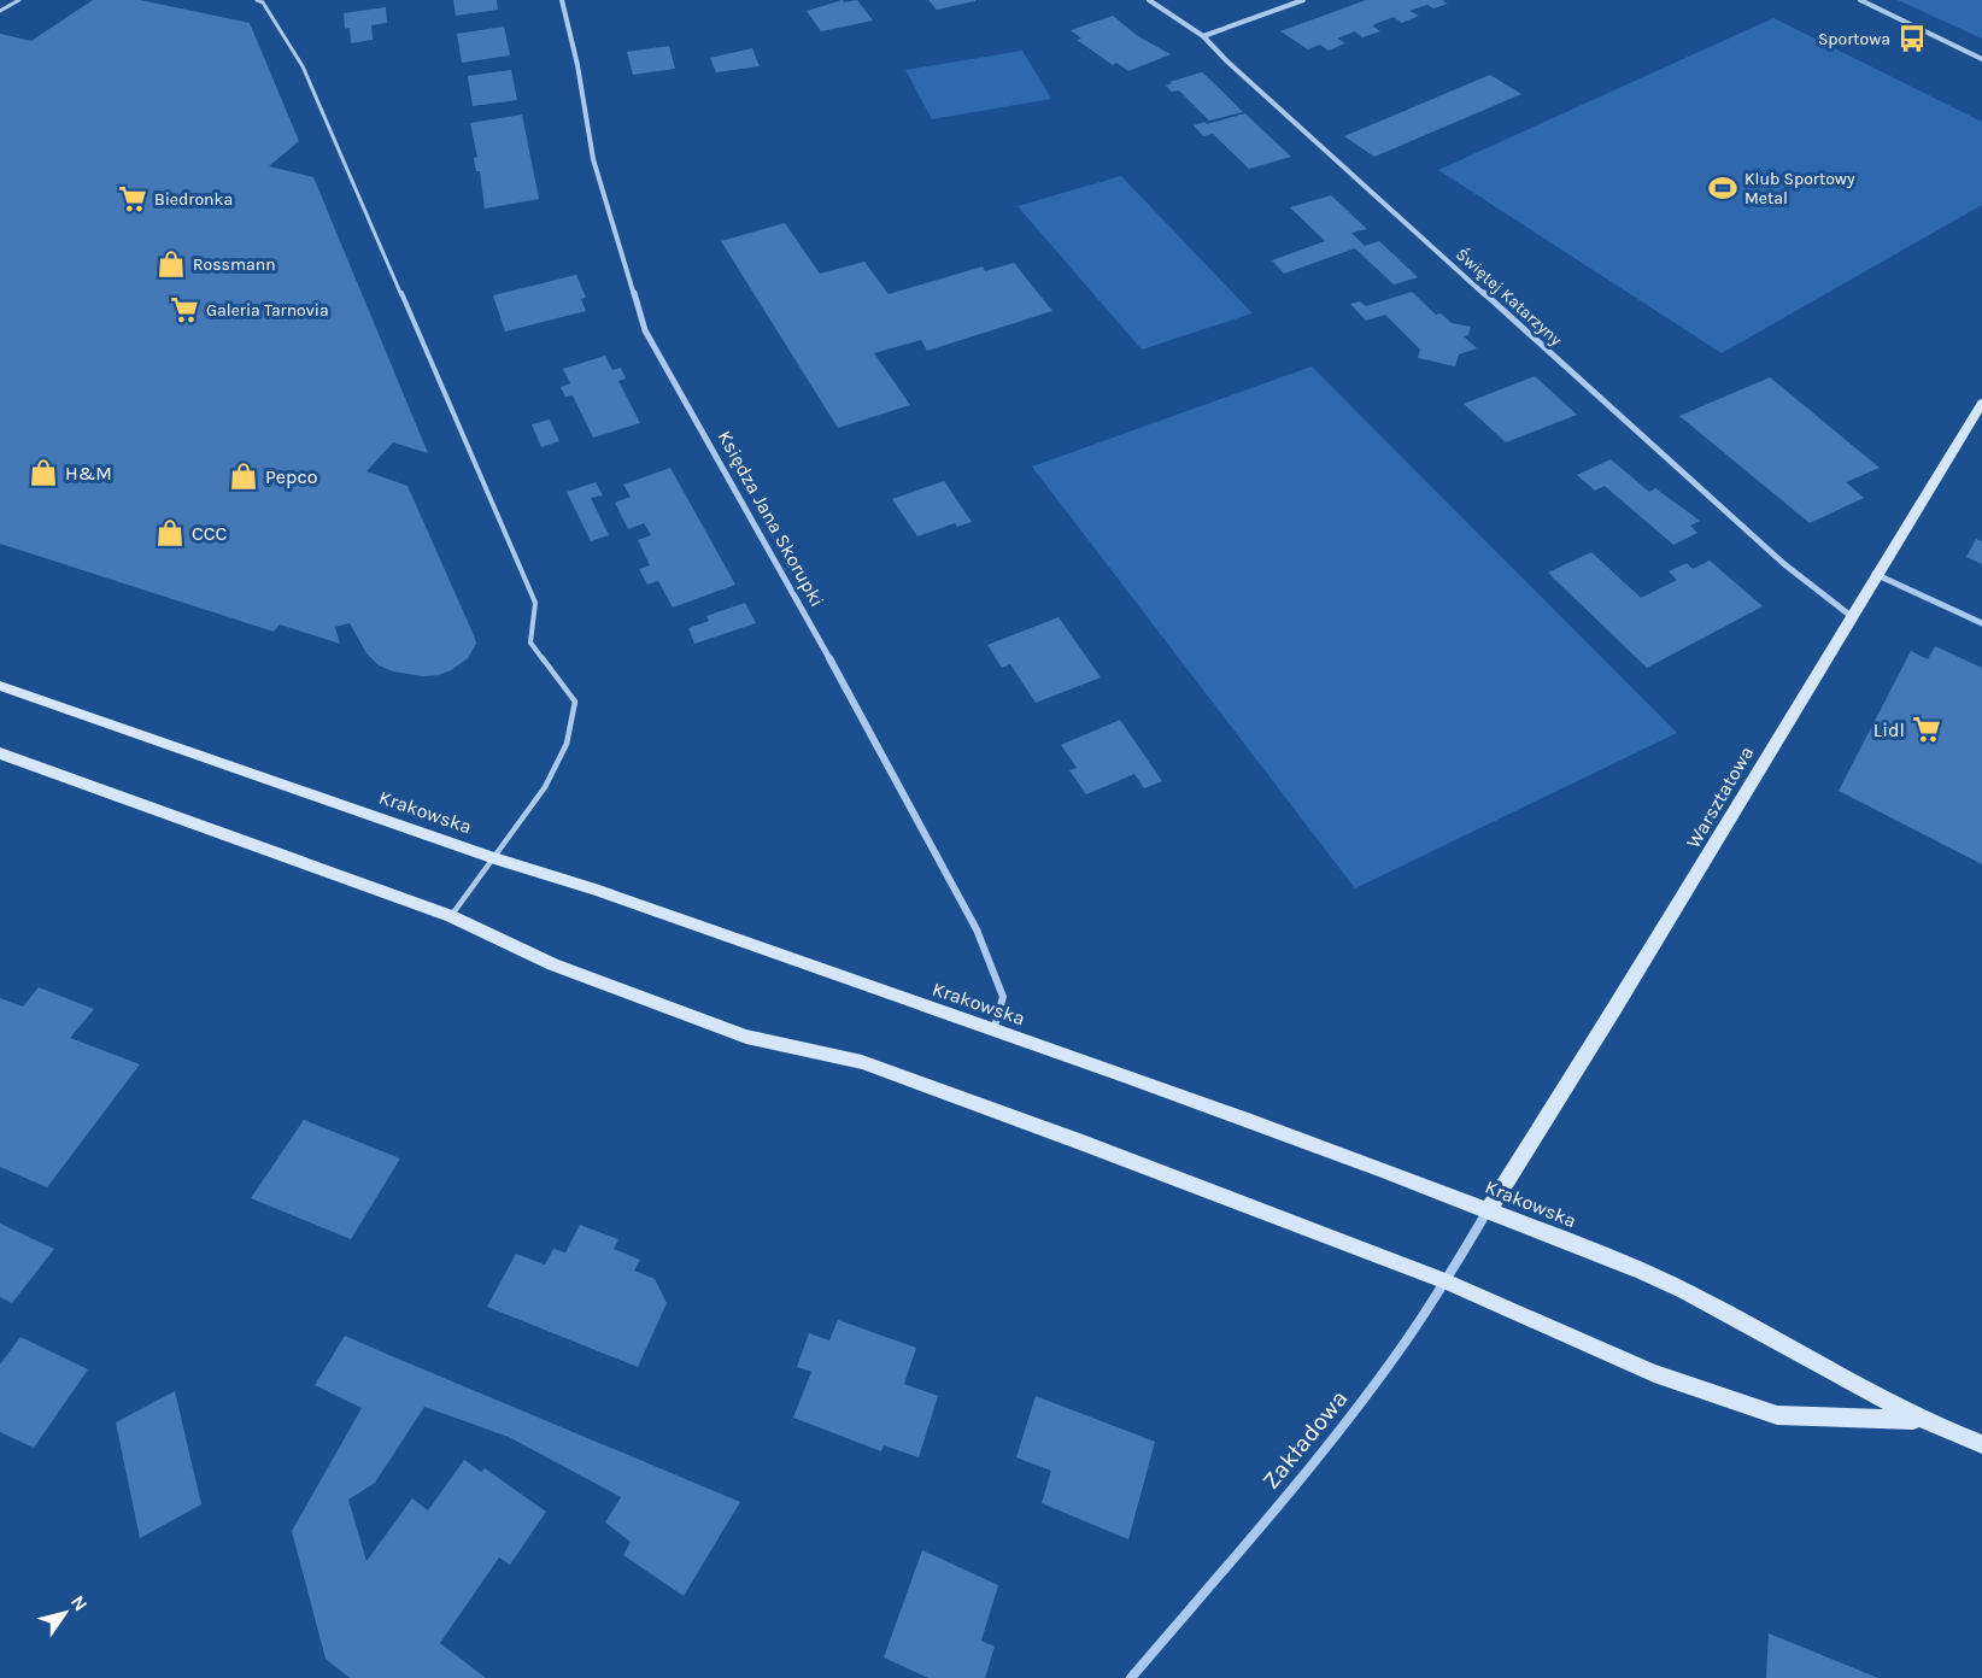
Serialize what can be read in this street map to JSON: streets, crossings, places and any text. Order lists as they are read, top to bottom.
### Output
{
  "streets": {
    "street": [
      "Świętej Katarzyny",
      "Księdza Jana Skorupki",
      "Warsztatowa",
      "Krakowska",
      "Zakładowa"
    ]
  },
  "crossings": [
    ["Świętej Katarzyny", "Warsztatowa"],
    ["Księdza Jana Skorupki", "Krakowska"],
    ["Warsztatowa", "Krakowska"],
    ["Warsztatowa", "Zakładowa"],
    ["Krakowska", "Zakładowa"]
  ],
  "places": {
    "bus stop": ["Sportowa"],
    "sports": ["Klub Sportowy Metal"],
    "supermarket": ["Biedronka", "Galeria Tarnovia", "Lidl"],
    "shop": [
      "Rossmann",
      "H&M",
      "Pepco",
      "CCC"
    ]
  },
  "north": "top right"
}
